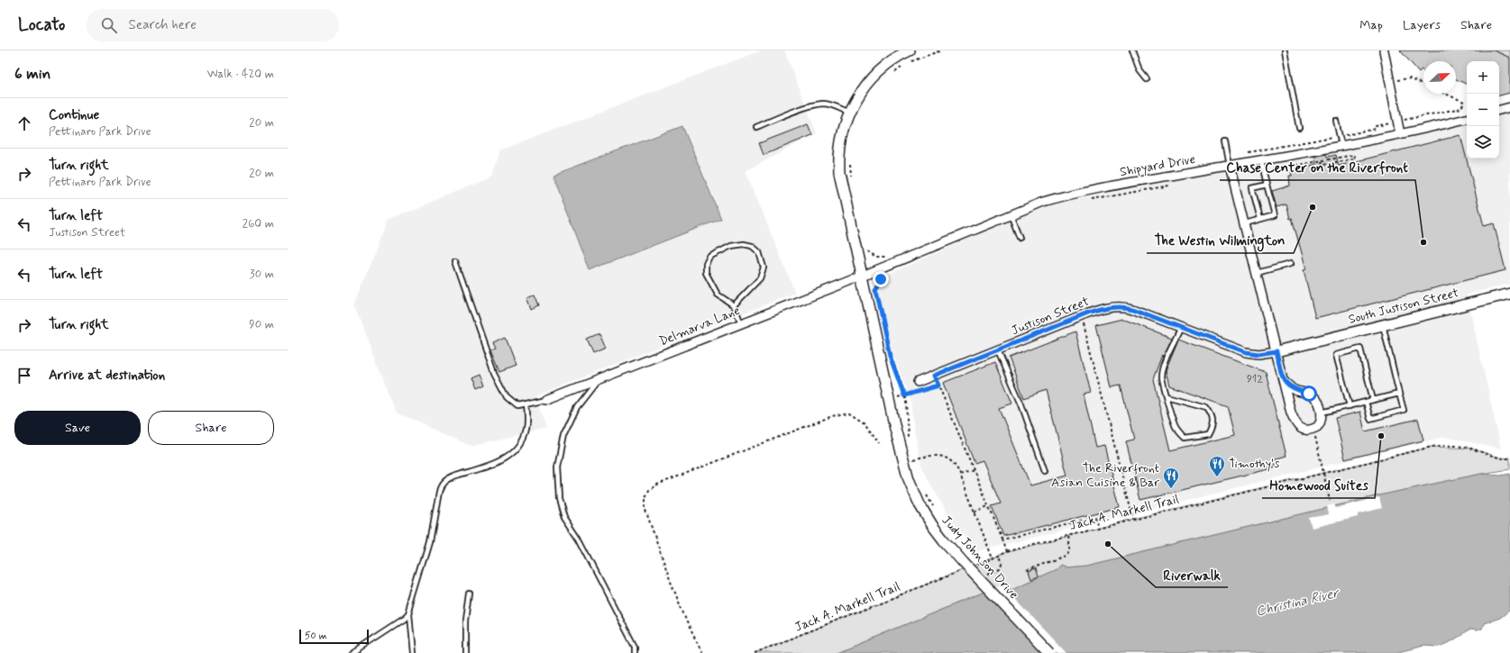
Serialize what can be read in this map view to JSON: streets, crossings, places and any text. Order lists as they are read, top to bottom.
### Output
{
  "streets": {
    "street": [
      "Shipyard Drive",
      "South Justison Street",
      "Justison Street",
      "Delmarva Lane",
      "Judy Johnson Drive"
    ],
    "path": ["Jack A. Markell Trail"]
  },
  "crossings": [
    ["Shipyard Drive", "Delmarva Lane"],
    ["Shipyard Drive", "Judy Johnson Drive"],
    ["South Justison Street", "Justison Street"],
    ["Delmarva Lane", "Judy Johnson Drive"],
    ["Jack A. Markell Trail", "Judy Johnson Drive"]
  ],
  "water": ["Christina River"],
  "places": {
    "other": [
      "The Westin Wilmington",
      "Chase Center on the Riverfront",
      "Homewood Suites",
      "Riverwalk"
    ],
    "restaurant": ["Timothy's", "The Riverfront Asian Cuisine & Bar"]
  },
  "house_numbers": ["912"],
  "scale_bar": "50 m",
  "north": "top right",
  "page": {
    "header": "Locato",
    "search": "Search here",
    "nav": ["Map", "Layers", "Share"],
    "heading": ["6 min", "Walk · 420 m"],
    "map_buttons": ["+", "−"],
    "list": [
      ["Continue", "Pettinaro Park Drive", "20 m"],
      ["Turn right", "Pettinaro Park Drive", "20 m"],
      ["Turn left", "Justison Street", "260 m"],
      ["Turn left", "30 m"],
      ["Turn right", "90 m"],
      "Arrive at destination"
    ],
    "buttons": ["Save", "Share"],
    "scale": "50 m"
  }
}
